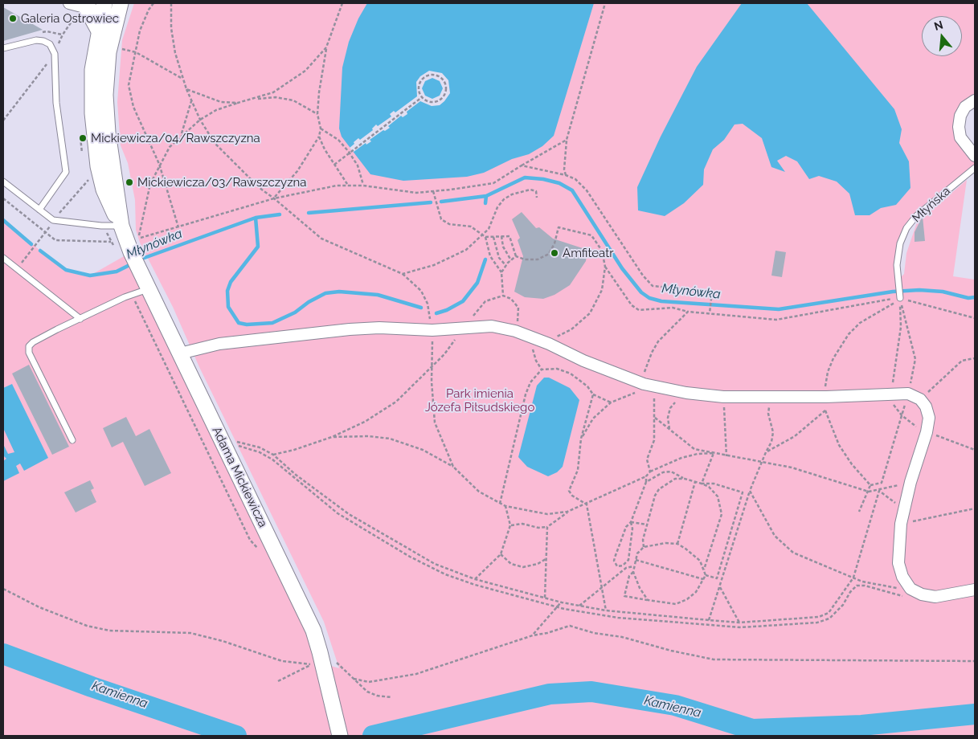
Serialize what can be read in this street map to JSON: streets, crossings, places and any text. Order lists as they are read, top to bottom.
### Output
{
  "streets": {
    "street": ["Adama Mickiewicza"],
    "lane": ["Młyńska"]
  },
  "water": ["Młynówka", "Kamienna"],
  "parks": ["Park imienia Józefa Piłsudskiego"],
  "places": [
    "Galeria Ostrowiec",
    "Mickiewicza/04/Rawszczyzna",
    "Mickiewicza/03/Rawszczyzna",
    "Amfiteatr"
  ],
  "north": "top"
}
